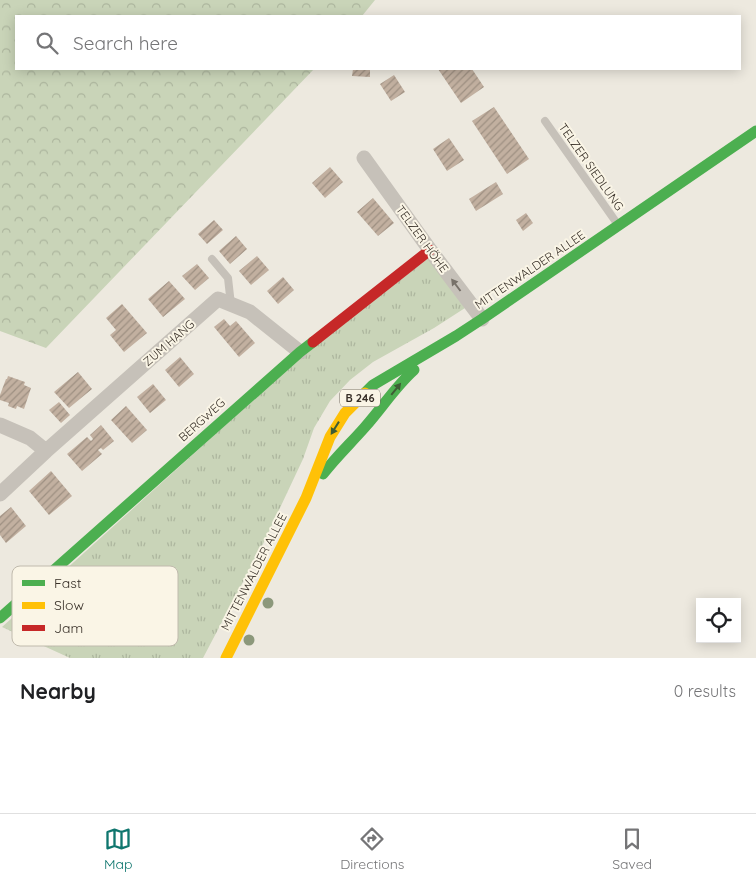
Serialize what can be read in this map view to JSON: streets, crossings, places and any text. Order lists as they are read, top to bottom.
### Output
{
  "streets": {
    "main road": ["MITTENWALDER ALLEE", "B 246", "BERGWEG"],
    "street": ["TELZER HÖHE", "ZUM HANG"],
    "lane": ["TELZER SIEDLUNG"]
  },
  "crossings": [
    ["TELZER SIEDLUNG", "MITTENWALDER ALLEE"],
    ["TELZER SIEDLUNG", "B 246"],
    ["TELZER HÖHE", "MITTENWALDER ALLEE"],
    ["TELZER HÖHE", "BERGWEG"],
    ["MITTENWALDER ALLEE", "B 246"],
    ["ZUM HANG", "BERGWEG"]
  ],
  "one_way": ["TELZER HÖHE"],
  "legend": ["Fast", "Slow", "Jam"],
  "page": {
    "search": "Search here",
    "heading": ["Nearby", "0 results"],
    "nav": ["Map", "Directions", "Saved"]
  }
}
